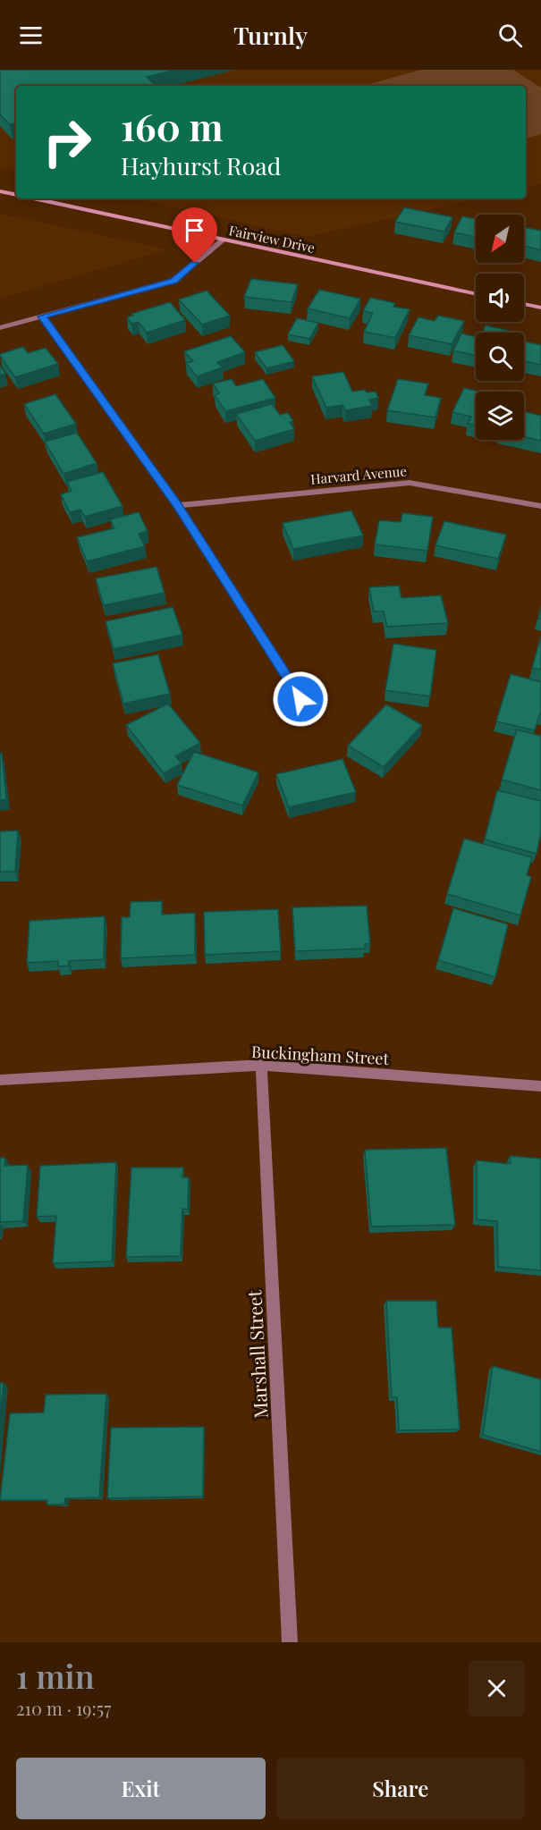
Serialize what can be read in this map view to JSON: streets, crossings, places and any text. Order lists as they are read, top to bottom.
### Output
{
  "streets": {
    "main road": ["Fairview Drive"],
    "street": ["Harvard Avenue", "Buckingham Street", "Marshall Street"]
  },
  "crossings": [
    ["Buckingham Street", "Marshall Street"]
  ],
  "north": "bottom left",
  "page": {
    "header": "Turnly",
    "turn": ["160 m", "Hayhurst Road"],
    "heading": ["1 min", "210 m · 19:57"],
    "buttons": ["Exit", "Share"]
  }
}
